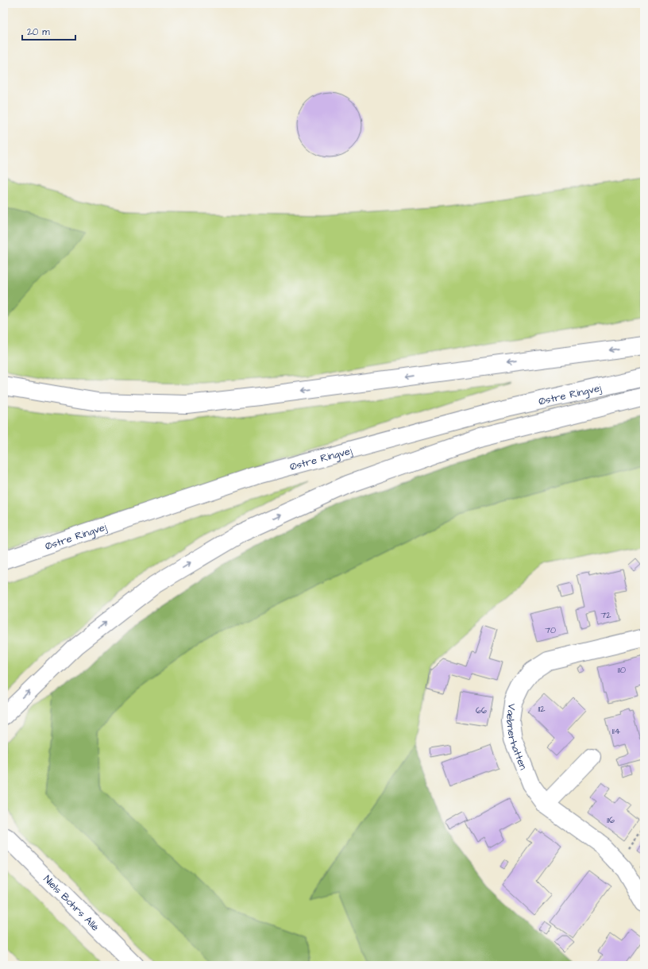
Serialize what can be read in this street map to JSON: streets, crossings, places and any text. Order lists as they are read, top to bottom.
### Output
{
  "streets": {
    "main road": ["Østre Ringvej", "Væbnerhatten", "Niels Bohrs Allé"]
  },
  "house_numbers": [
    "72",
    "70",
    "110",
    "112",
    "66",
    "114",
    "116"
  ],
  "scale_bar": "20 m"
}
